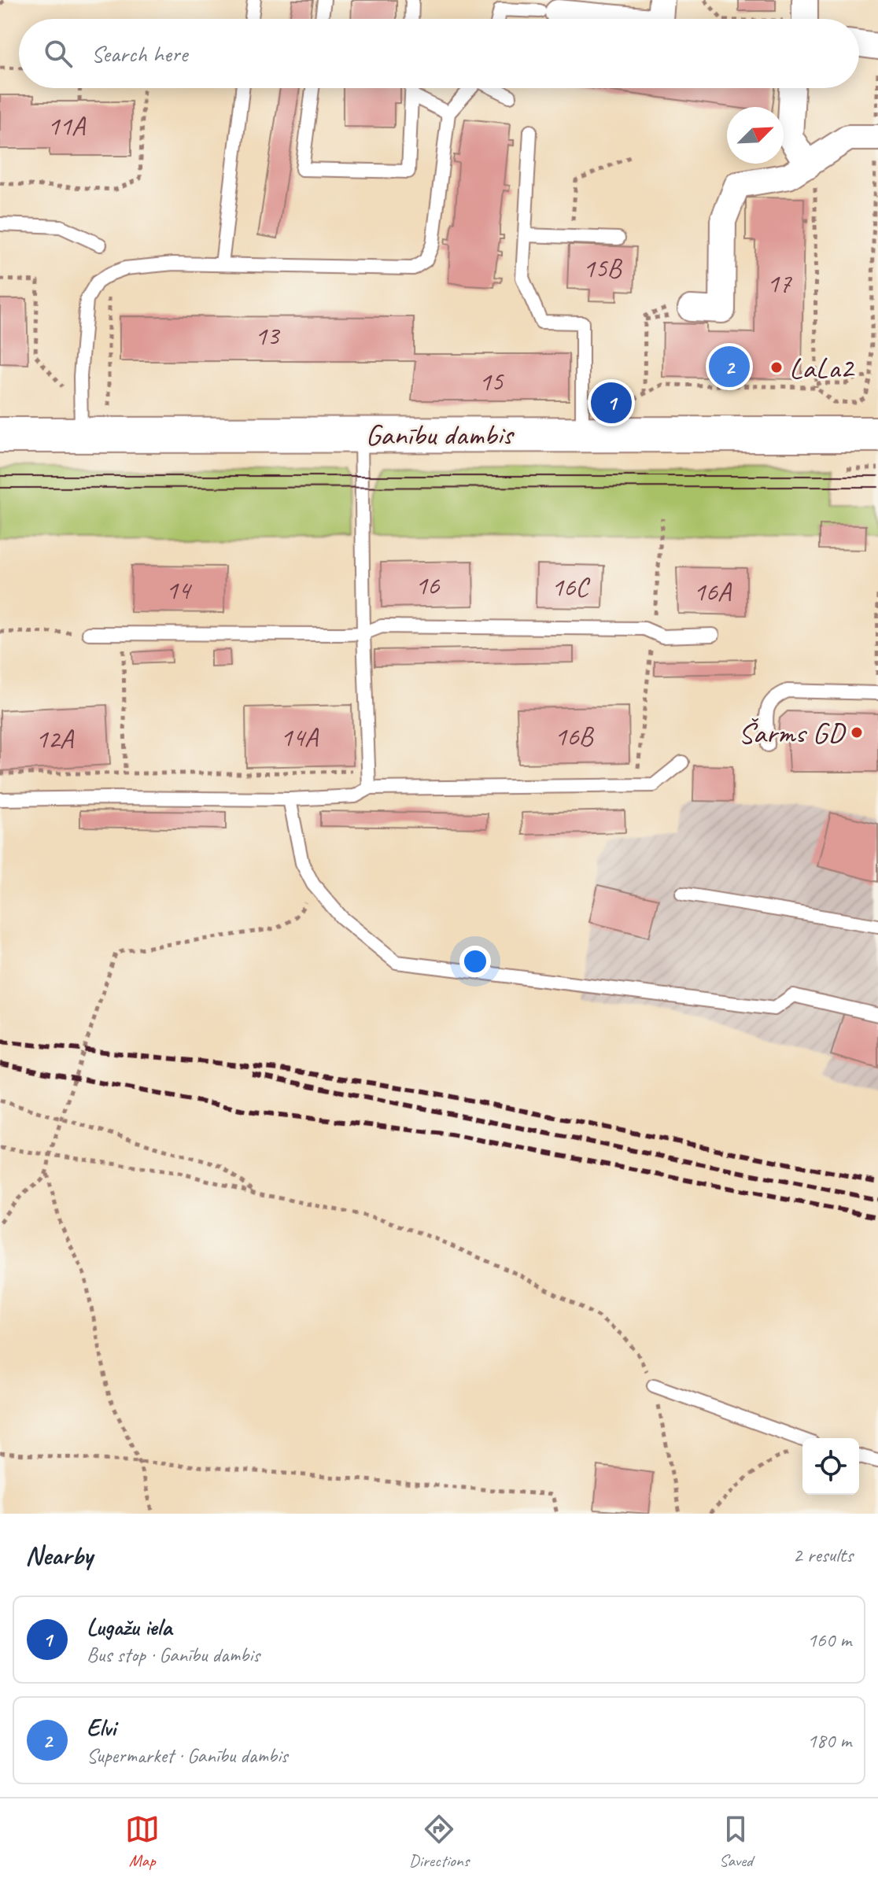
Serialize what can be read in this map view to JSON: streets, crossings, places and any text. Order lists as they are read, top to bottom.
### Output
{
  "streets": {
    "main road": ["Ganību dambis"]
  },
  "places": ["LaLa2", "Šarms GD"],
  "house_numbers": [
    "11A",
    "15B",
    "17",
    "13",
    "15",
    "16",
    "16C",
    "14",
    "16A",
    "16B",
    "14A",
    "12A"
  ],
  "north": "top right",
  "page": {
    "search": "Search here",
    "pins": ["2", "1"],
    "heading": ["Nearby", "2 results"],
    "list": [
      {
        "mark": "1",
        "name": "Lugažu iela",
        "note": "Bus stop · Ganību dambis",
        "value": "160 m"
      },
      {
        "mark": "2",
        "name": "Elvi",
        "note": "Supermarket · Ganību dambis",
        "value": "180 m"
      }
    ],
    "nav": ["Map", "Directions", "Saved"]
  }
}
